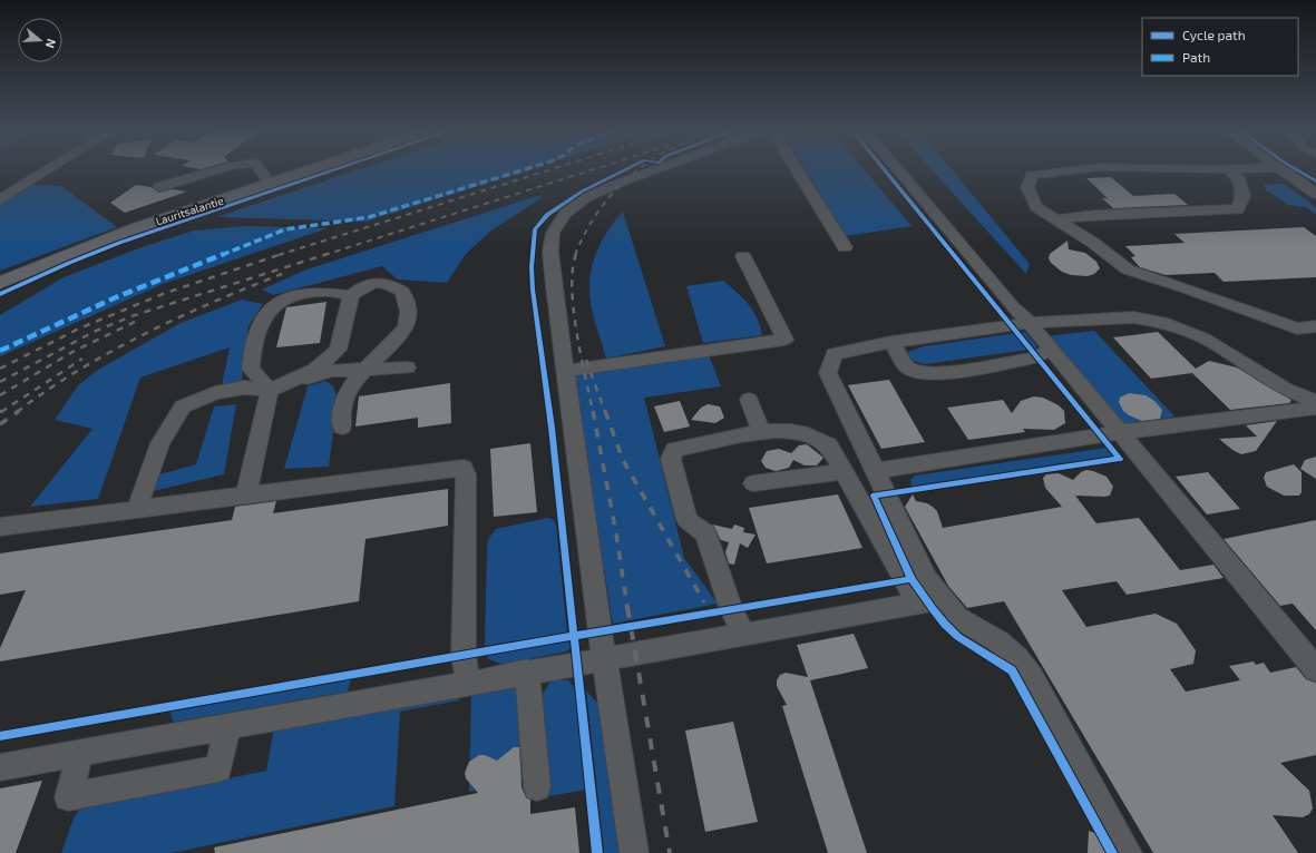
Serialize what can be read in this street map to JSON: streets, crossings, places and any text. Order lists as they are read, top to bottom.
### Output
{
  "streets": {
    "main road": ["Lauritsalantie"]
  },
  "legend": ["Cycle path", "Path"],
  "north": "right"
}
